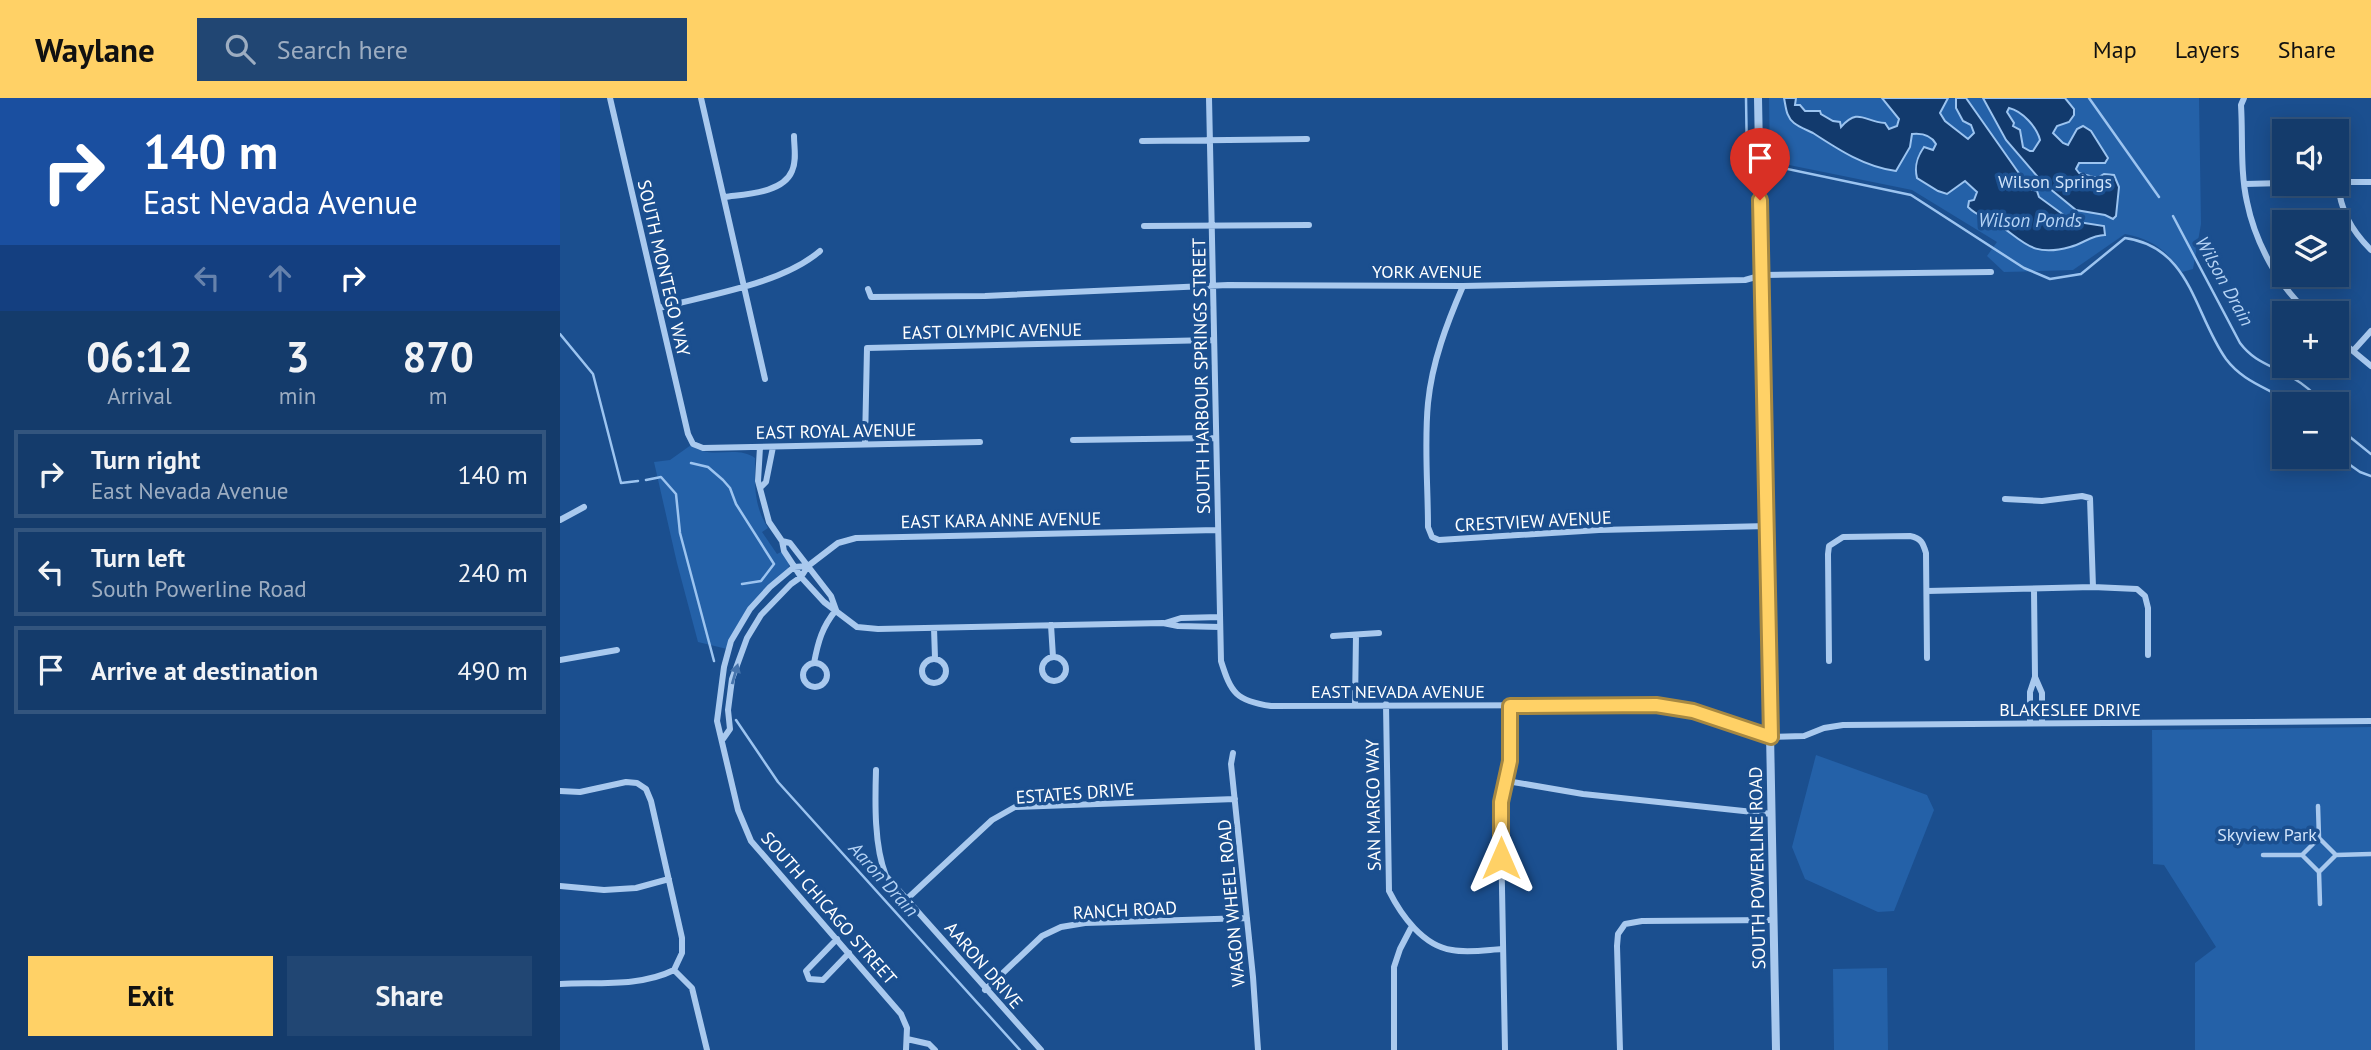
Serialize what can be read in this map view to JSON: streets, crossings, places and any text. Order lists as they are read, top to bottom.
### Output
{
  "streets": {
    "street": [
      "SOUTH MONTEGO WAY",
      "YORK AVENUE",
      "EAST OLYMPIC AVENUE",
      "SOUTH HARBOUR SPRINGS STREET",
      "EAST ROYAL AVENUE",
      "EAST KARA ANNE AVENUE",
      "CRESTVIEW AVENUE",
      "EAST NEVADA AVENUE",
      "BLAKESLEE DRIVE",
      "ESTATES DRIVE",
      "SAN MARCO WAY",
      "SOUTH POWERLINE ROAD",
      "WAGON WHEEL ROAD",
      "SOUTH CHICAGO STREET",
      "RANCH ROAD",
      "AARON DRIVE"
    ]
  },
  "crossings": [
    ["SOUTH MONTEGO WAY", "EAST ROYAL AVENUE"],
    ["YORK AVENUE", "SOUTH HARBOUR SPRINGS STREET"],
    ["YORK AVENUE", "CRESTVIEW AVENUE"],
    ["YORK AVENUE", "SOUTH POWERLINE ROAD"],
    ["EAST OLYMPIC AVENUE", "SOUTH HARBOUR SPRINGS STREET"],
    ["EAST OLYMPIC AVENUE", "EAST ROYAL AVENUE"],
    ["SOUTH HARBOUR SPRINGS STREET", "EAST KARA ANNE AVENUE"],
    ["SOUTH HARBOUR SPRINGS STREET", "EAST NEVADA AVENUE"],
    ["EAST KARA ANNE AVENUE", "SOUTH CHICAGO STREET"],
    ["CRESTVIEW AVENUE", "SOUTH POWERLINE ROAD"],
    ["EAST NEVADA AVENUE", "BLAKESLEE DRIVE"],
    ["EAST NEVADA AVENUE", "SAN MARCO WAY"],
    ["EAST NEVADA AVENUE", "SOUTH POWERLINE ROAD"],
    ["BLAKESLEE DRIVE", "SOUTH POWERLINE ROAD"],
    ["ESTATES DRIVE", "WAGON WHEEL ROAD"],
    ["ESTATES DRIVE", "AARON DRIVE"],
    ["WAGON WHEEL ROAD", "RANCH ROAD"],
    ["RANCH ROAD", "AARON DRIVE"]
  ],
  "water": ["Wilson Ponds", "Wilson Drain", "Aaron Drain"],
  "parks": ["Wilson Springs", "Skyview Park"],
  "page": {
    "header": "Waylane",
    "search": "Search here",
    "nav": ["Map", "Layers", "Share"],
    "turn": ["140 m", "East Nevada Avenue"],
    "map_buttons": ["+", "−"],
    "eta": [
      "06:12",
      "Arrival",
      "3",
      "min",
      "870",
      "m"
    ],
    "list": [
      {
        "name": "Turn right",
        "note": "East Nevada Avenue",
        "value": "140 m"
      },
      {
        "name": "Turn left",
        "note": "South Powerline Road",
        "value": "240 m"
      },
      {
        "name": "Arrive at destination",
        "value": "490 m"
      }
    ],
    "buttons": ["Exit", "Share"]
  }
}
